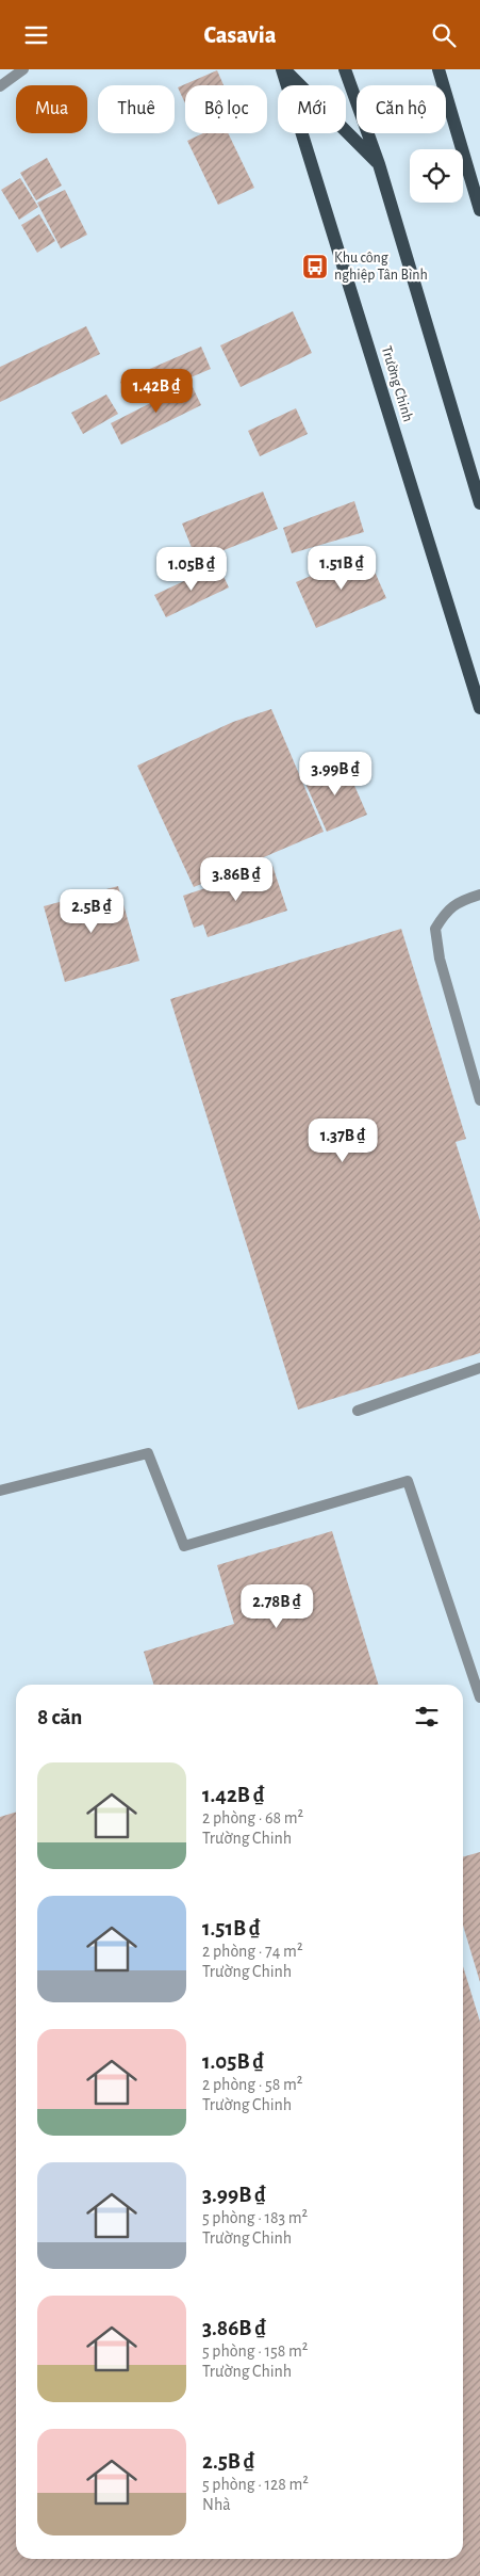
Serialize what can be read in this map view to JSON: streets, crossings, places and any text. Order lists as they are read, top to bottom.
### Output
{
  "streets": {
    "main road": ["Trường Chinh"]
  },
  "places": {
    "bus stop": ["Khu công nghiệp Tân Bình"]
  },
  "page": {
    "header": "Casavia",
    "chip": [
      "Mua",
      "Thuê",
      "Bộ lọc",
      "Mới",
      "Căn hộ"
    ],
    "price": [
      "1.42B ₫",
      "1.51B ₫",
      "1.05B ₫",
      "3.99B ₫",
      "3.86B ₫",
      "2.5B ₫",
      "1.37B ₫",
      "2.78B ₫"
    ],
    "heading": "8 căn",
    "list": [
      {
        "name": "1.42B ₫",
        "note": "2 phòng · 68 m² · Trường Chinh"
      },
      {
        "name": "1.51B ₫",
        "note": "2 phòng · 74 m² · Trường Chinh"
      },
      {
        "name": "1.05B ₫",
        "note": "2 phòng · 58 m² · Trường Chinh"
      },
      {
        "name": "3.99B ₫",
        "note": "5 phòng · 183 m² · Trường Chinh"
      },
      {
        "name": "3.86B ₫",
        "note": "5 phòng · 158 m² · Trường Chinh"
      },
      {
        "name": "2.5B ₫",
        "note": "5 phòng · 128 m² · Nhà"
      }
    ]
  }
}
